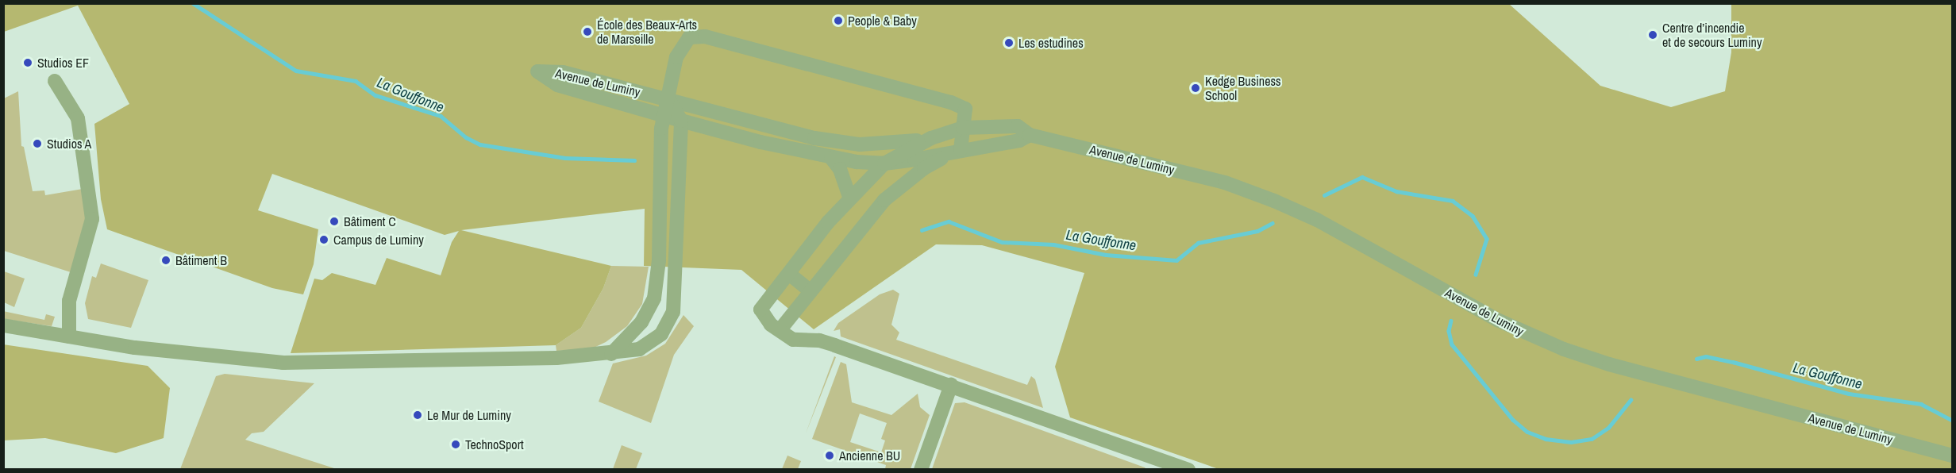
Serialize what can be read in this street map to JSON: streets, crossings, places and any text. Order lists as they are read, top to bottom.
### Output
{
  "streets": {
    "street": ["Avenue de Luminy"]
  },
  "water": ["La Gouffonne"],
  "places": [
    "People & Baby",
    "École des Beaux-Arts de Marseille",
    "Centre d’incendie et de secours Luminy",
    "Les estudines",
    "Studios EF",
    "Kedge Business School",
    "Studios A",
    "Bâtiment C",
    "Campus de Luminy",
    "Bâtiment B",
    "Le Mur de Luminy",
    "TechnoSport",
    "Ancienne BU"
  ]
}
